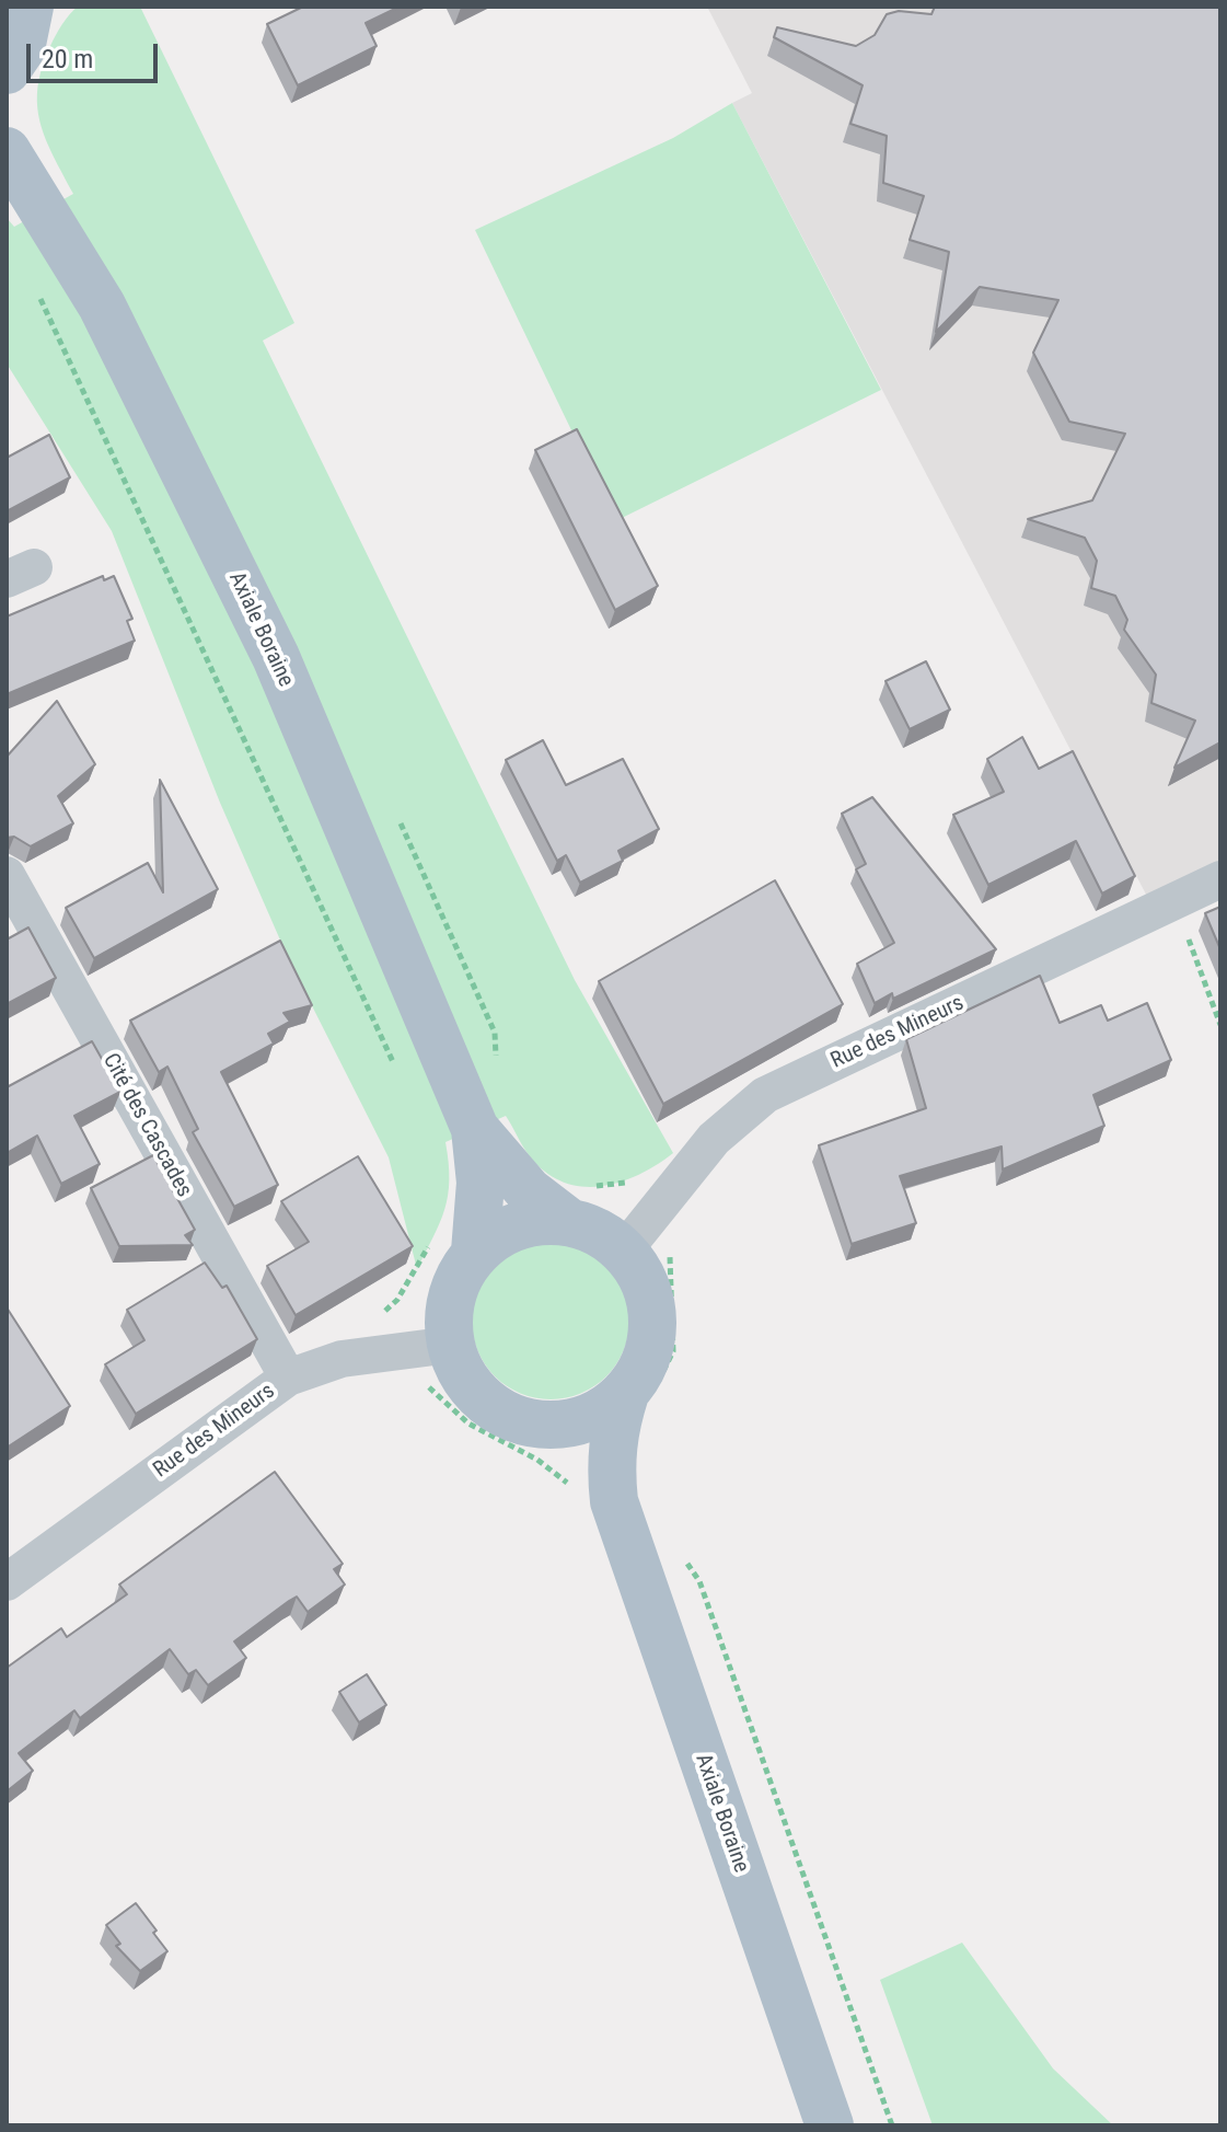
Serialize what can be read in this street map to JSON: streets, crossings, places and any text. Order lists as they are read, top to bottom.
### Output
{
  "streets": {
    "main road": ["Axiale Boraine"],
    "street": ["Rue des Mineurs", "Cité des Cascades"]
  },
  "crossings": [
    ["Rue des Mineurs", "Cité des Cascades"]
  ],
  "scale_bar": "20 m"
}
